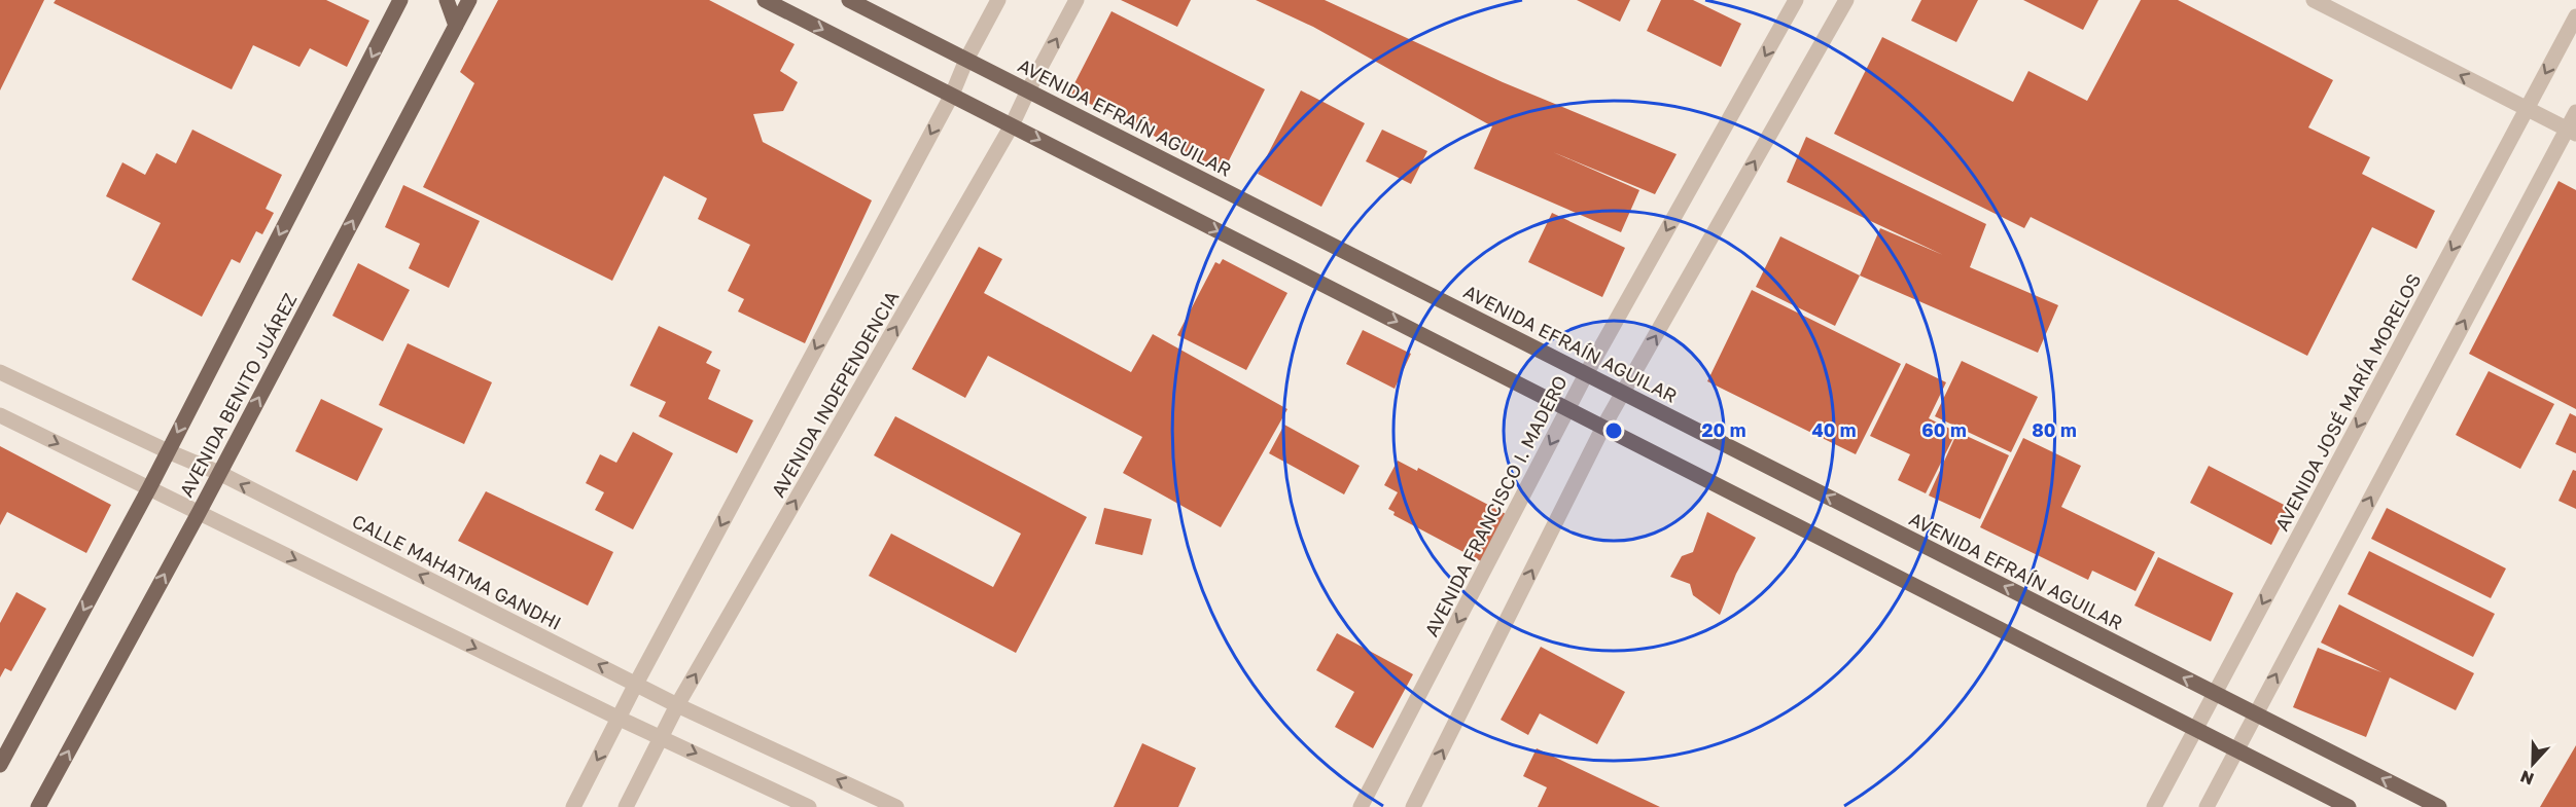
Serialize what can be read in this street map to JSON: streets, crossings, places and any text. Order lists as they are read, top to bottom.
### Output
{
  "streets": {
    "main road": ["AVENIDA EFRAÍN AGUILAR", "AVENIDA BENITO JUÁREZ"],
    "street": [
      "AVENIDA INDEPENDENCIA",
      "AVENIDA JOSÉ MARÍA MORELOS",
      "AVENIDA FRANCISCO I. MADERO",
      "CALLE MAHATMA GANDHI"
    ]
  },
  "crossings": [
    ["AVENIDA EFRAÍN AGUILAR", "AVENIDA INDEPENDENCIA"],
    ["AVENIDA EFRAÍN AGUILAR", "AVENIDA JOSÉ MARÍA MORELOS"],
    ["AVENIDA EFRAÍN AGUILAR", "AVENIDA FRANCISCO I. MADERO"],
    ["AVENIDA INDEPENDENCIA", "CALLE MAHATMA GANDHI"],
    ["AVENIDA BENITO JUÁREZ", "CALLE MAHATMA GANDHI"]
  ],
  "north": "bottom",
  "rings": [
    "20 m",
    "40 m",
    "60 m",
    "80 m"
  ]
}
